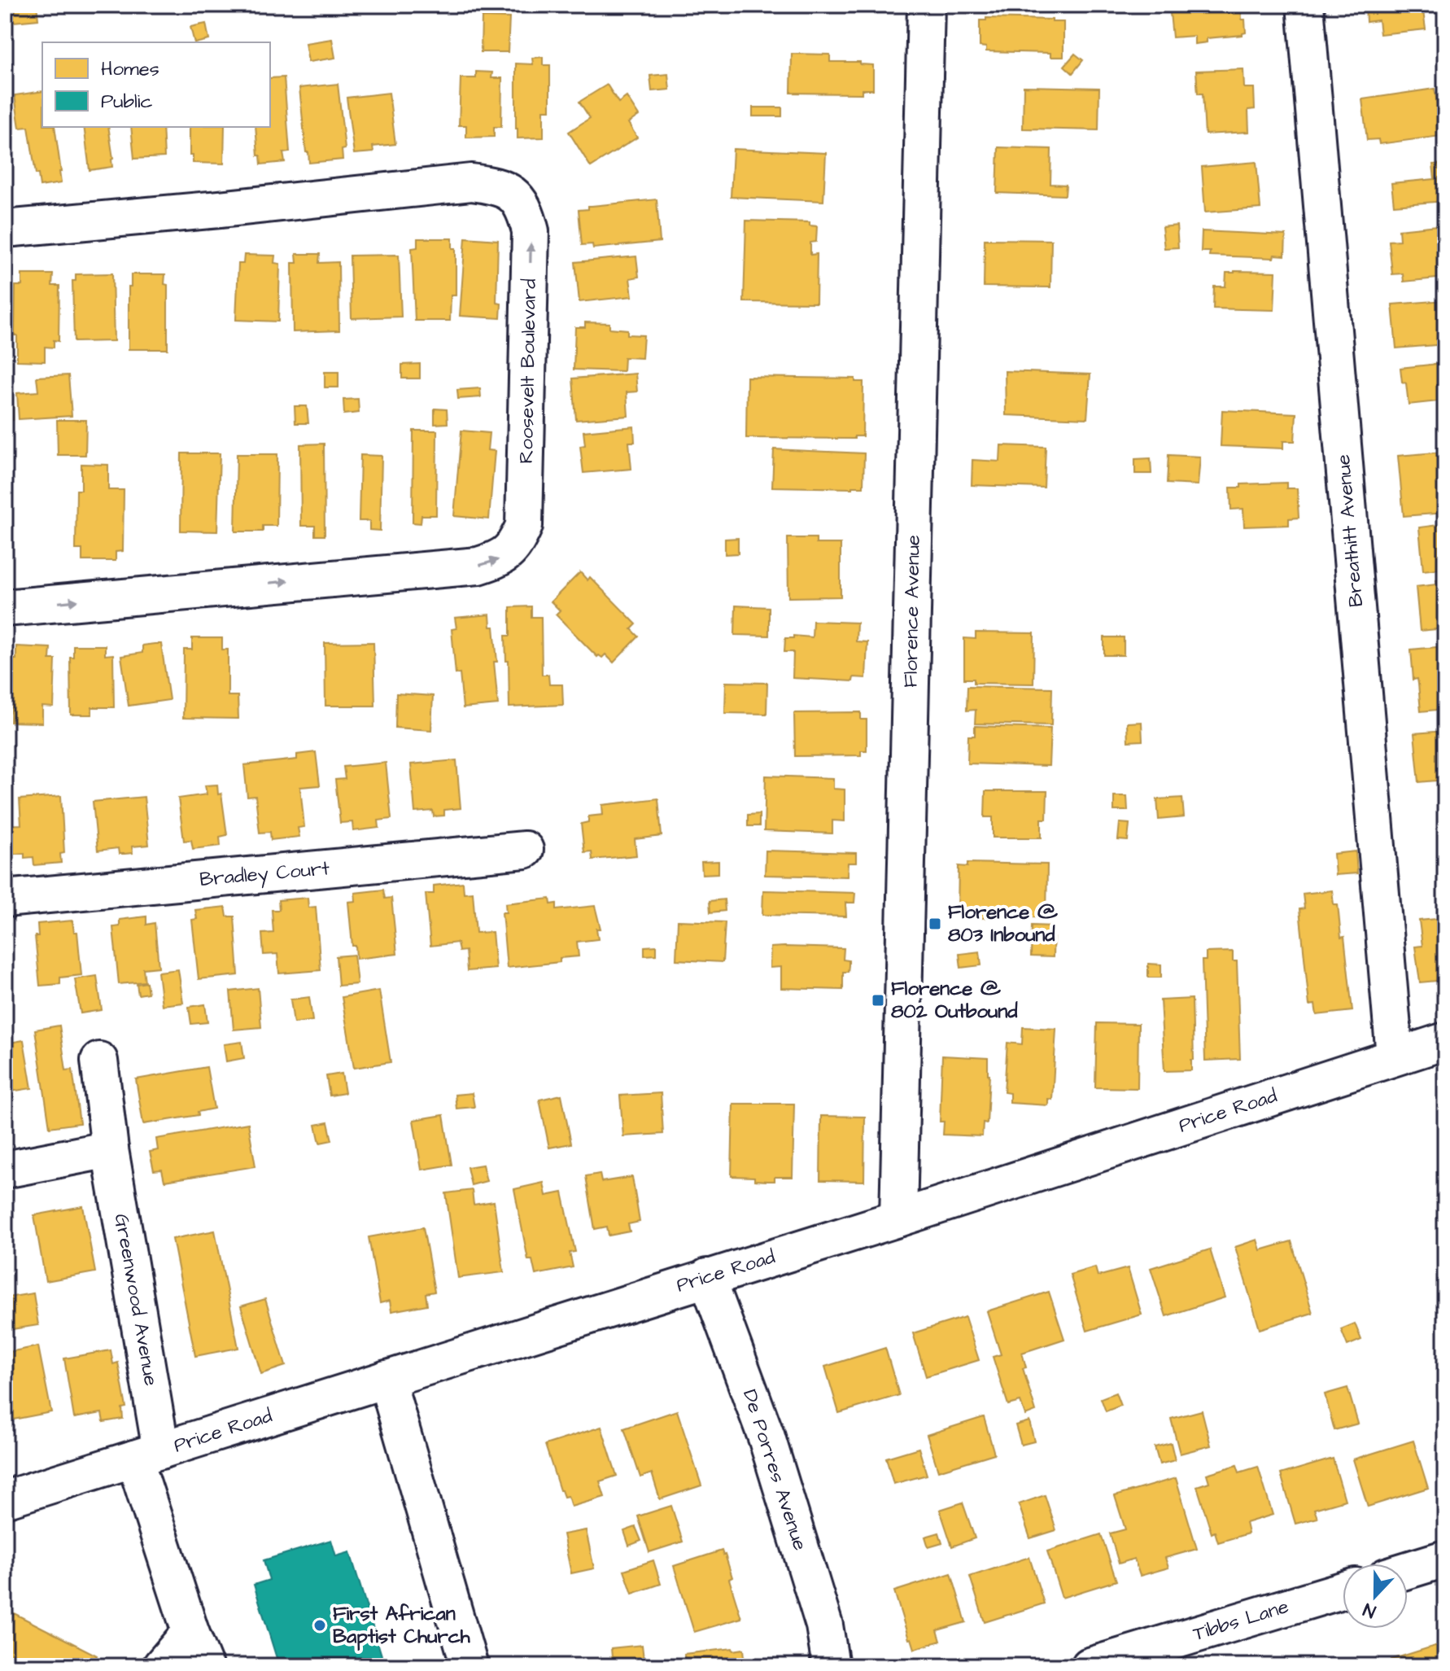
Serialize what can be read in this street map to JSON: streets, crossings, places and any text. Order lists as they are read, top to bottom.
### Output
{
  "streets": {
    "street": [
      "Roosevelt Boulevard",
      "Breathitt Avenue",
      "Florence Avenue",
      "Bradley Court",
      "Price Road",
      "Greenwood Avenue",
      "De Porres Avenue",
      "Tibbs Lane"
    ]
  },
  "crossings": [
    ["Breathitt Avenue", "Price Road"],
    ["Florence Avenue", "Price Road"],
    ["Price Road", "Greenwood Avenue"],
    ["Price Road", "De Porres Avenue"]
  ],
  "places": {
    "transit": ["Florence @ 803 Inbound", "Florence @ 802 Outbound"],
    "other": ["First African Baptist Church"]
  },
  "legend": ["Homes", "Public"],
  "north": "bottom"
}
